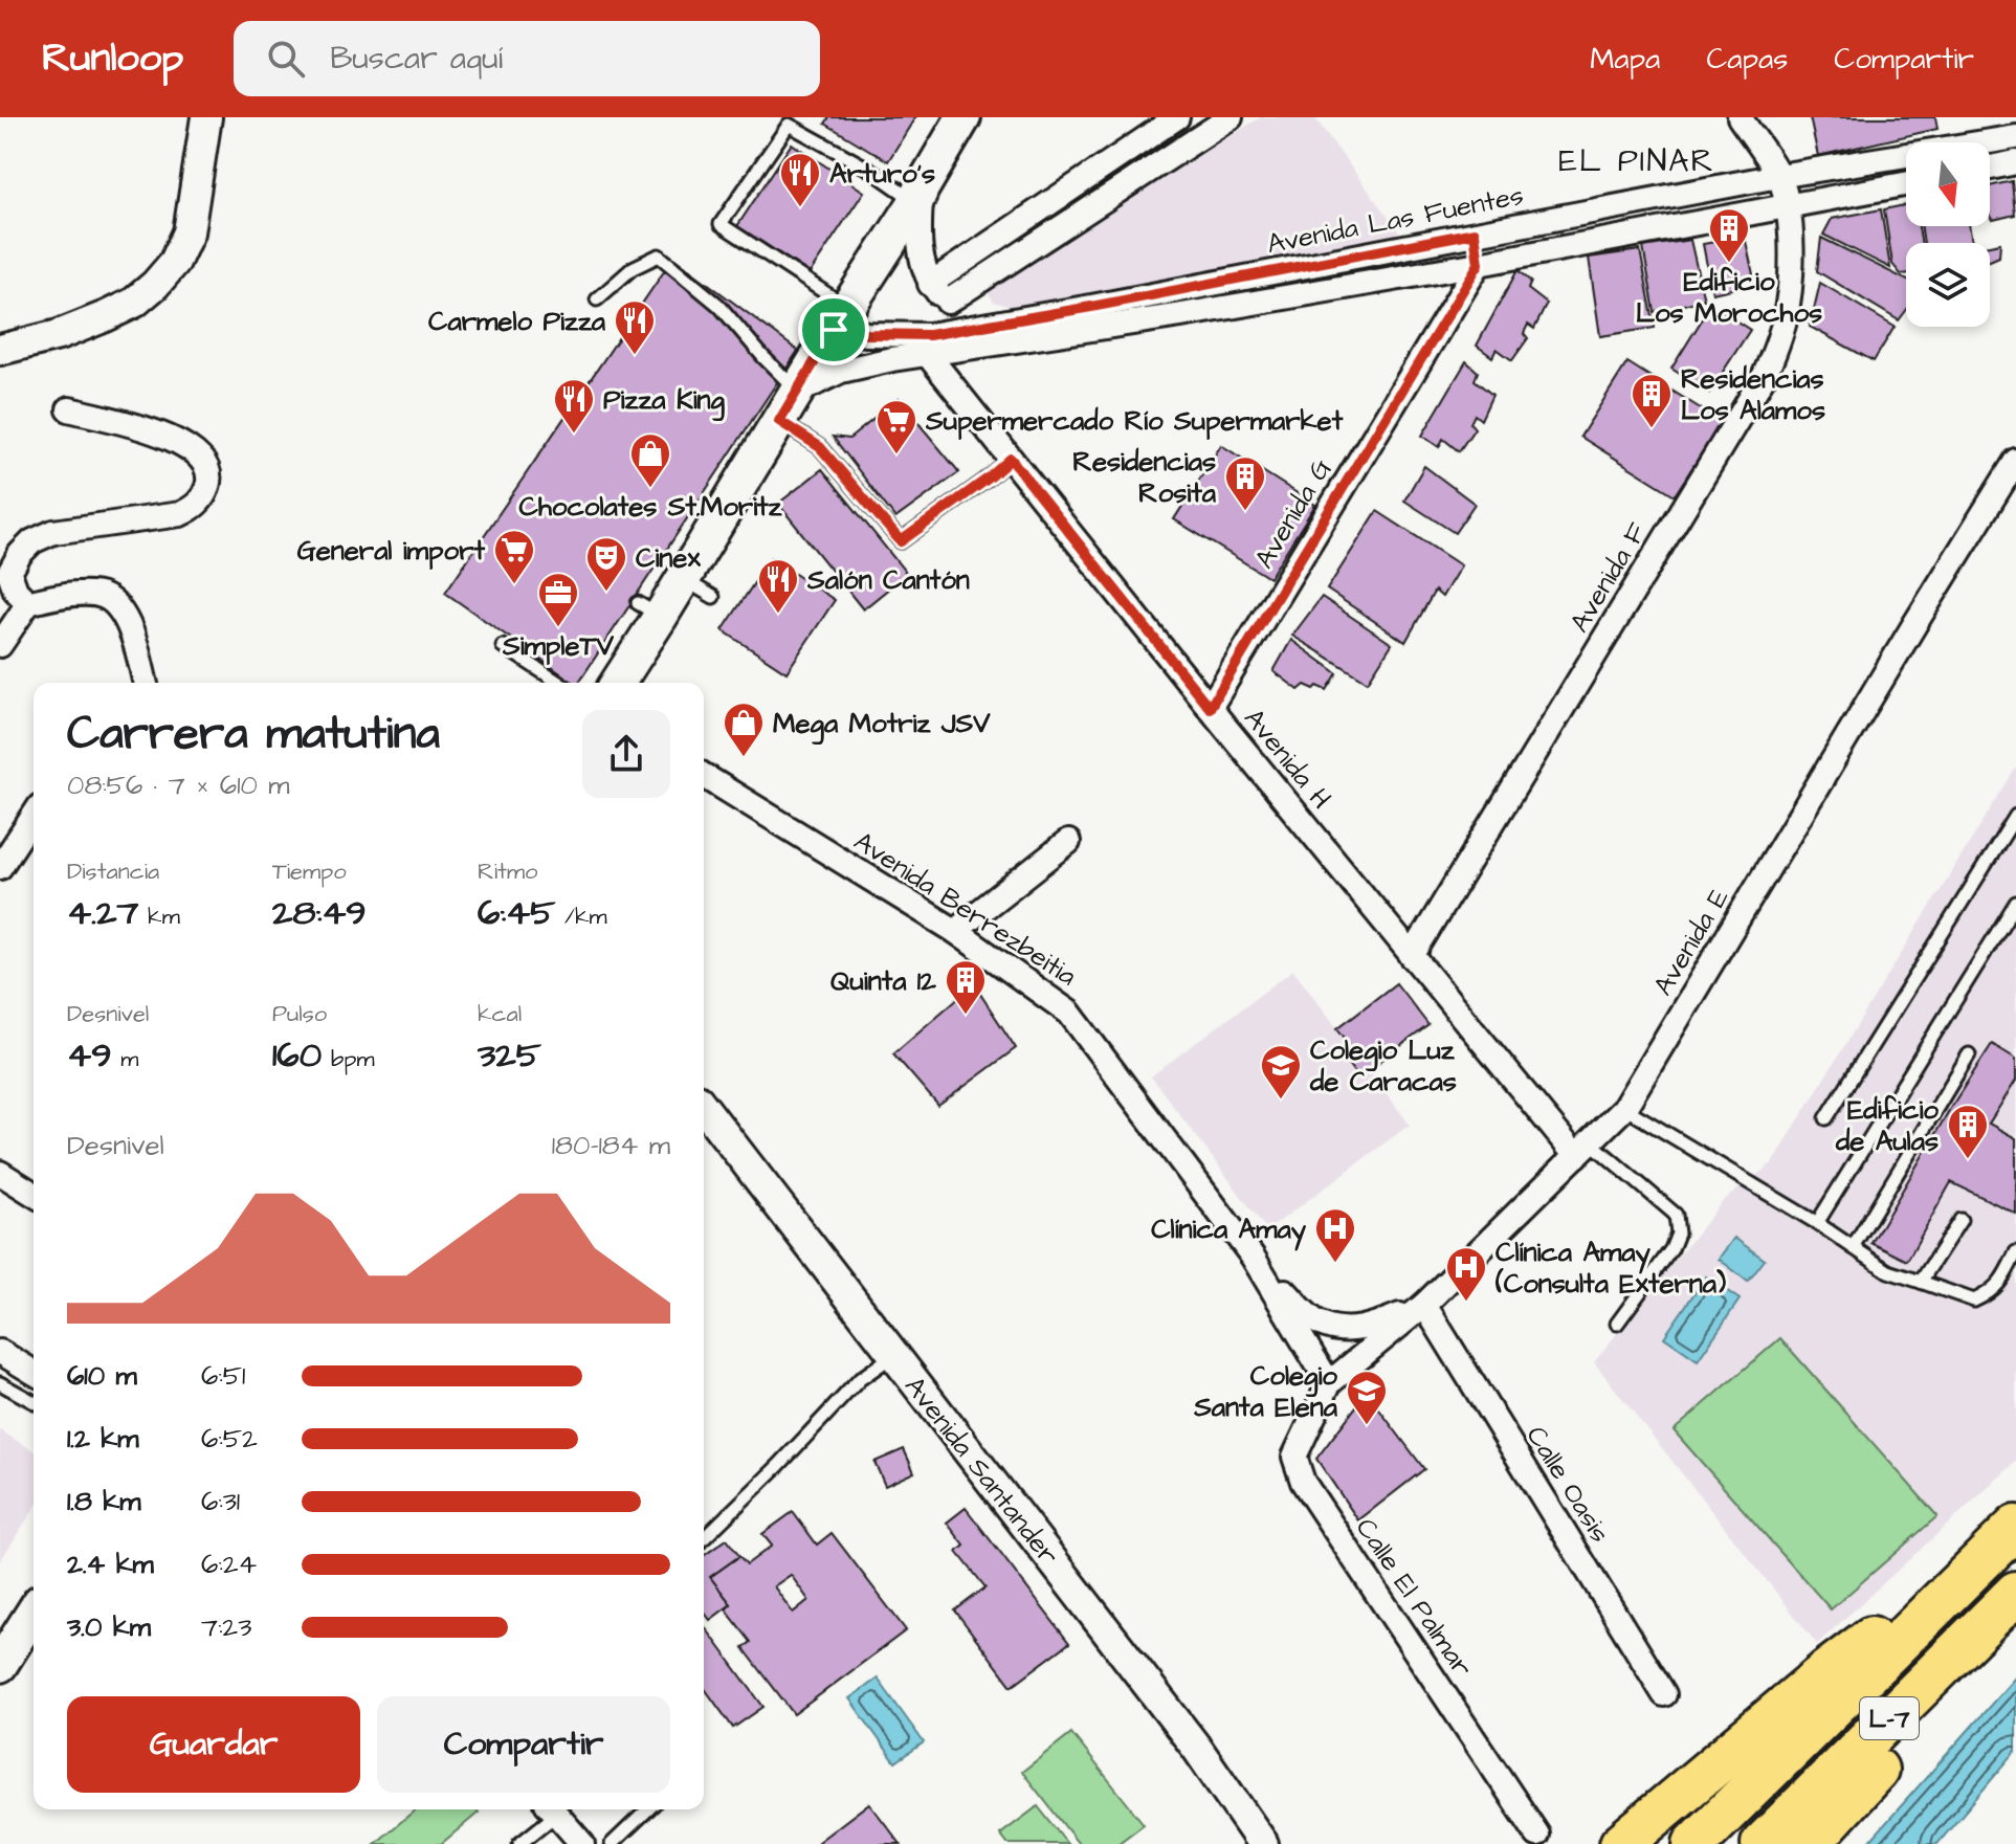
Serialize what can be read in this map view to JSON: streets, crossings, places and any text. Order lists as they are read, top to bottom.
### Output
{
  "streets": {
    "highway": ["L-7"],
    "street": [
      "Avenida Las Fuentes",
      "Avenida G",
      "Avenida F",
      "Avenida H",
      "Avenida Berrezbeitia",
      "Avenida E",
      "Avenida Santander",
      "Calle Oasis",
      "Calle El Palmar"
    ]
  },
  "crossings": [
    ["Avenida Las Fuentes", "Avenida G"],
    ["Avenida Las Fuentes", "Avenida F"],
    ["Avenida Las Fuentes", "Avenida H"],
    ["Avenida G", "Avenida H"],
    ["Avenida F", "Avenida H"],
    ["Avenida H", "Avenida E"],
    ["Avenida Berrezbeitia", "Avenida E"],
    ["Avenida Berrezbeitia", "Calle Oasis"],
    ["Avenida Berrezbeitia", "Calle El Palmar"],
    ["Avenida E", "Calle Oasis"],
    ["Avenida E", "Calle El Palmar"]
  ],
  "districts": ["EL PINAR"],
  "places": {
    "restaurant": [
      "Arturo's",
      "Carmelo Pizza",
      "Pizza King",
      "Salón Cantón"
    ],
    "building": [
      "Edificio Los Morochos",
      "Residencias Los Alamos",
      "Residencias Rosita",
      "Quinta 12",
      "Edificio de Aulas"
    ],
    "supermarket": ["Supermercado Río Supermarket", "General import"],
    "shop": ["Chocolates St.Moritz", "Mega Motriz JSV"],
    "theatre": ["Cinex"],
    "office": ["SimpleTV"],
    "school or university": ["Colegio Luz de Caracas", "Colegio Santa Elena"],
    "hospital": ["Clínica Amay", "Clínica Amay (Consulta Externa)"]
  },
  "north": "bottom",
  "page": {
    "header": "Runloop",
    "search": "Buscar aquí",
    "nav": ["Mapa", "Capas", "Compartir"],
    "heading": ["Carrera matutina", "08:56 · 7 × 610 m"],
    "stats": [
      ["Distancia", "4.27 km"],
      ["Tiempo", "28:49"],
      ["Ritmo", "6:45 /km"],
      ["Desnivel", "49 m"],
      ["Pulso", "160 bpm"],
      ["kcal", "325"]
    ],
    "chart": ["Desnivel", "180–184 m"],
    "list": [
      {
        "name": "610 m",
        "note": "6:51"
      },
      {
        "name": "1.2 km",
        "note": "6:52"
      },
      {
        "name": "1.8 km",
        "note": "6:31"
      },
      {
        "name": "2.4 km",
        "note": "6:24"
      },
      {
        "name": "3.0 km",
        "note": "7:23"
      }
    ],
    "buttons": ["Guardar", "Compartir"]
  }
}
